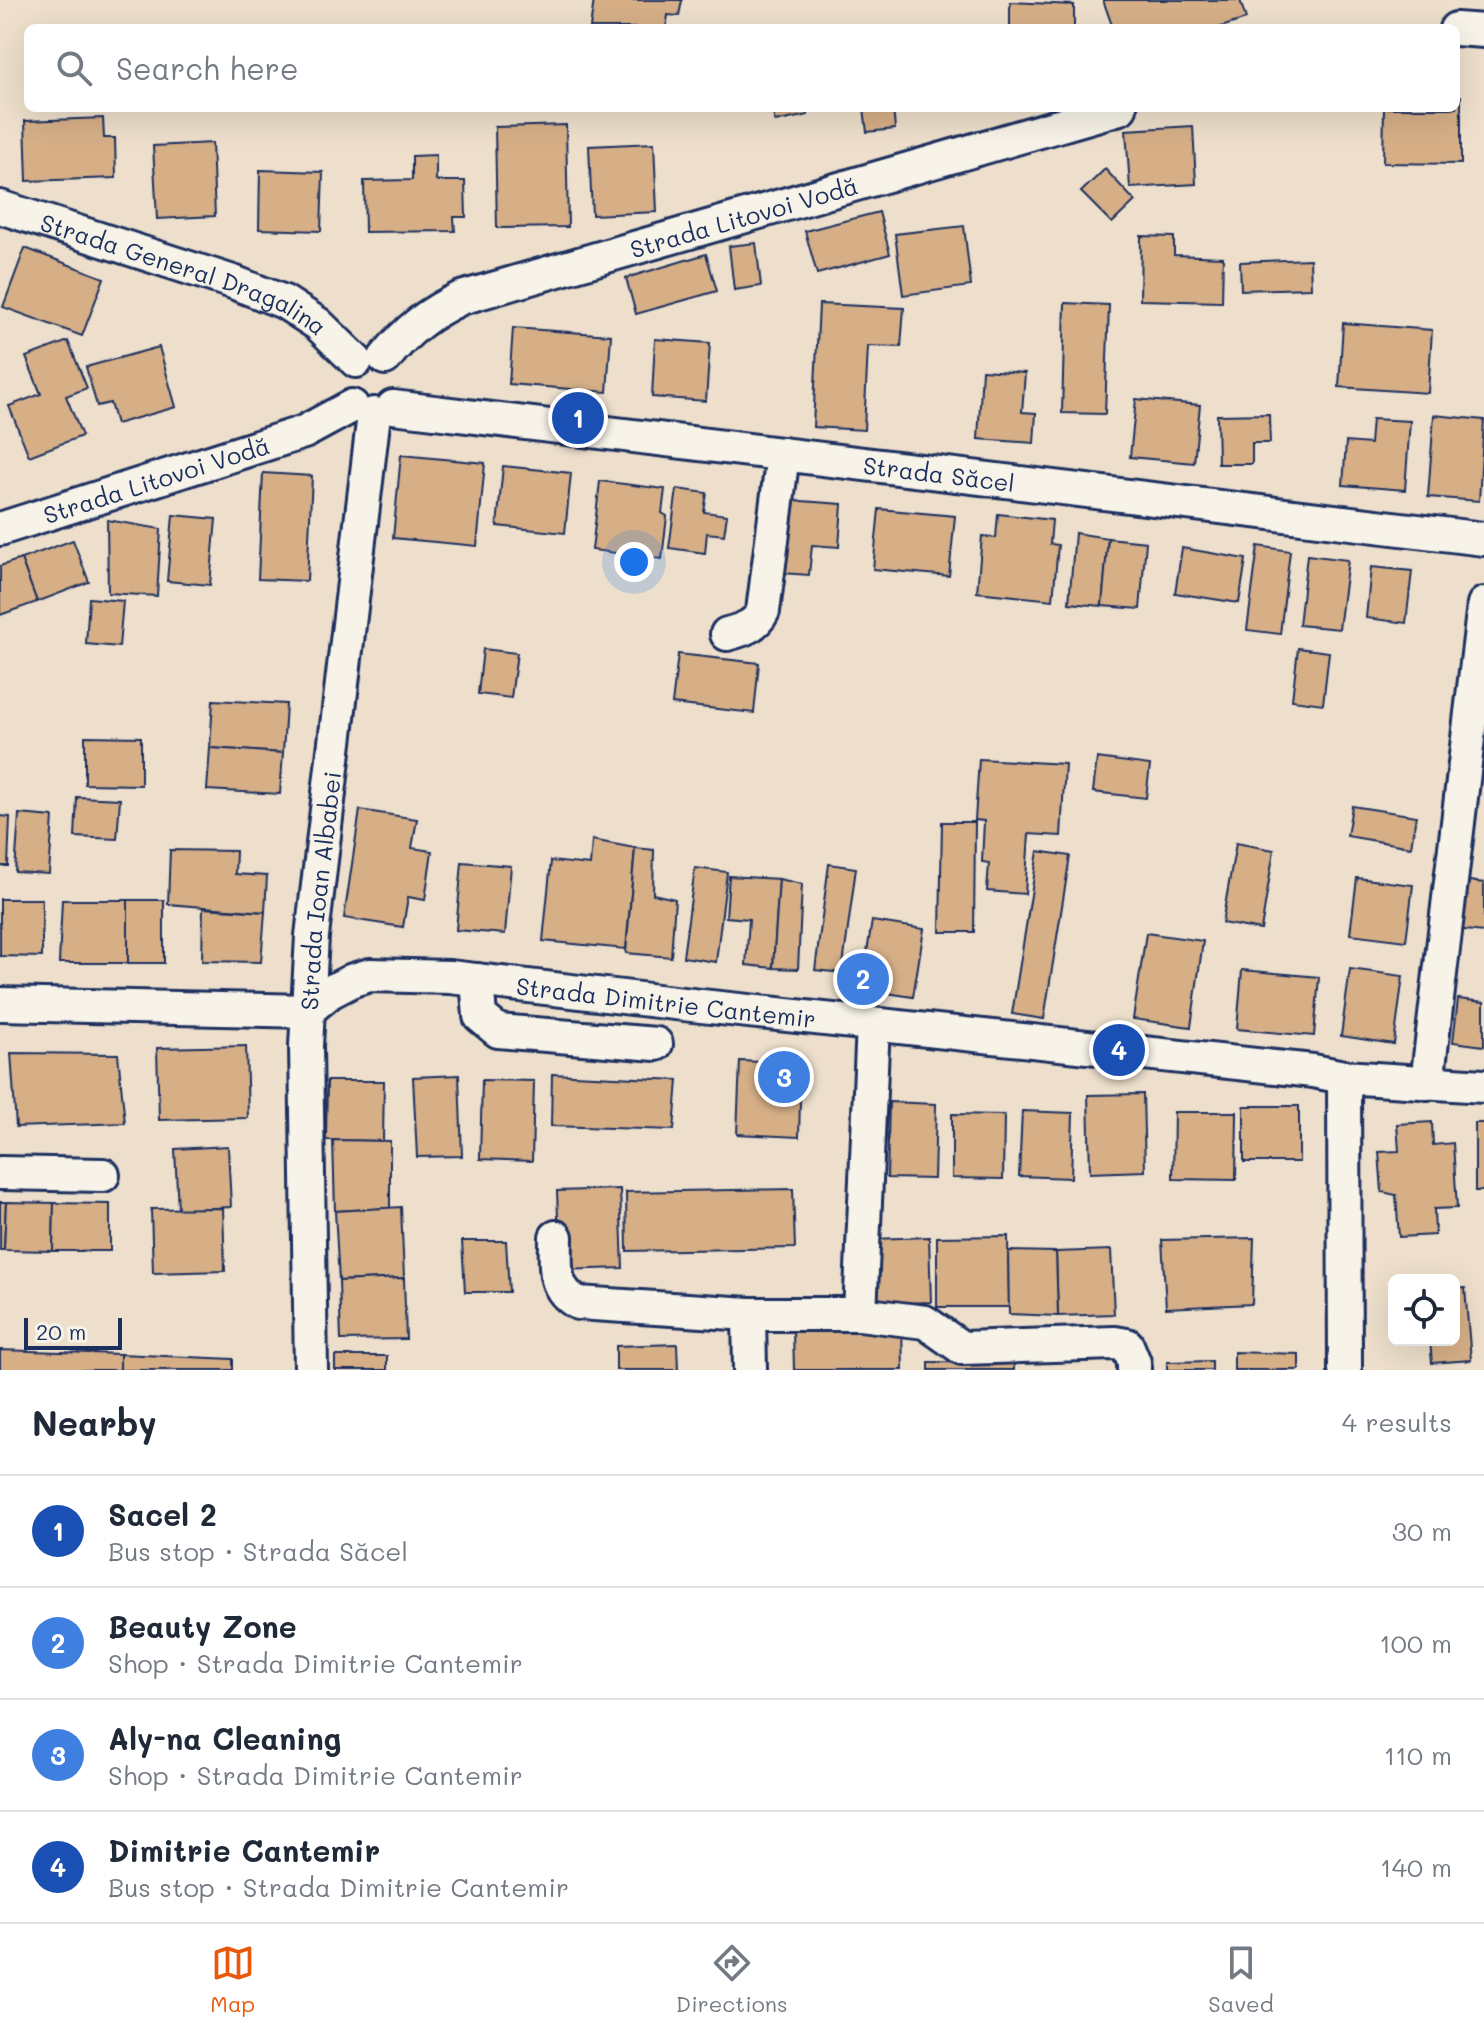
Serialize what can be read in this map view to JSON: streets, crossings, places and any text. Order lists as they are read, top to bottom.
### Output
{
  "streets": {
    "street": [
      "Strada Litovoi Vodă",
      "Strada General Dragalina",
      "Strada Săcel",
      "Strada Ioan Albabei",
      "Strada Dimitrie Cantemir"
    ]
  },
  "crossings": [
    ["Strada Litovoi Vodă", "Strada General Dragalina"],
    ["Strada Litovoi Vodă", "Strada Săcel"],
    ["Strada Litovoi Vodă", "Strada Ioan Albabei"],
    ["Strada General Dragalina", "Strada Săcel"],
    ["Strada General Dragalina", "Strada Ioan Albabei"],
    ["Strada Săcel", "Strada Ioan Albabei"],
    ["Strada Ioan Albabei", "Strada Dimitrie Cantemir"]
  ],
  "scale_bar": "20 m",
  "page": {
    "search": "Search here",
    "pins": [
      "1",
      "2",
      "4",
      "3"
    ],
    "scale": "20 m",
    "heading": ["Nearby", "4 results"],
    "list": [
      {
        "mark": "1",
        "name": "Sacel 2",
        "note": "Bus stop · Strada Săcel",
        "value": "30 m"
      },
      {
        "mark": "2",
        "name": "Beauty Zone",
        "note": "Shop · Strada Dimitrie Cantemir",
        "value": "100 m"
      },
      {
        "mark": "3",
        "name": "Aly-na Cleaning",
        "note": "Shop · Strada Dimitrie Cantemir",
        "value": "110 m"
      },
      {
        "mark": "4",
        "name": "Dimitrie Cantemir",
        "note": "Bus stop · Strada Dimitrie Cantemir",
        "value": "140 m"
      }
    ],
    "nav": ["Map", "Directions", "Saved"]
  }
}
